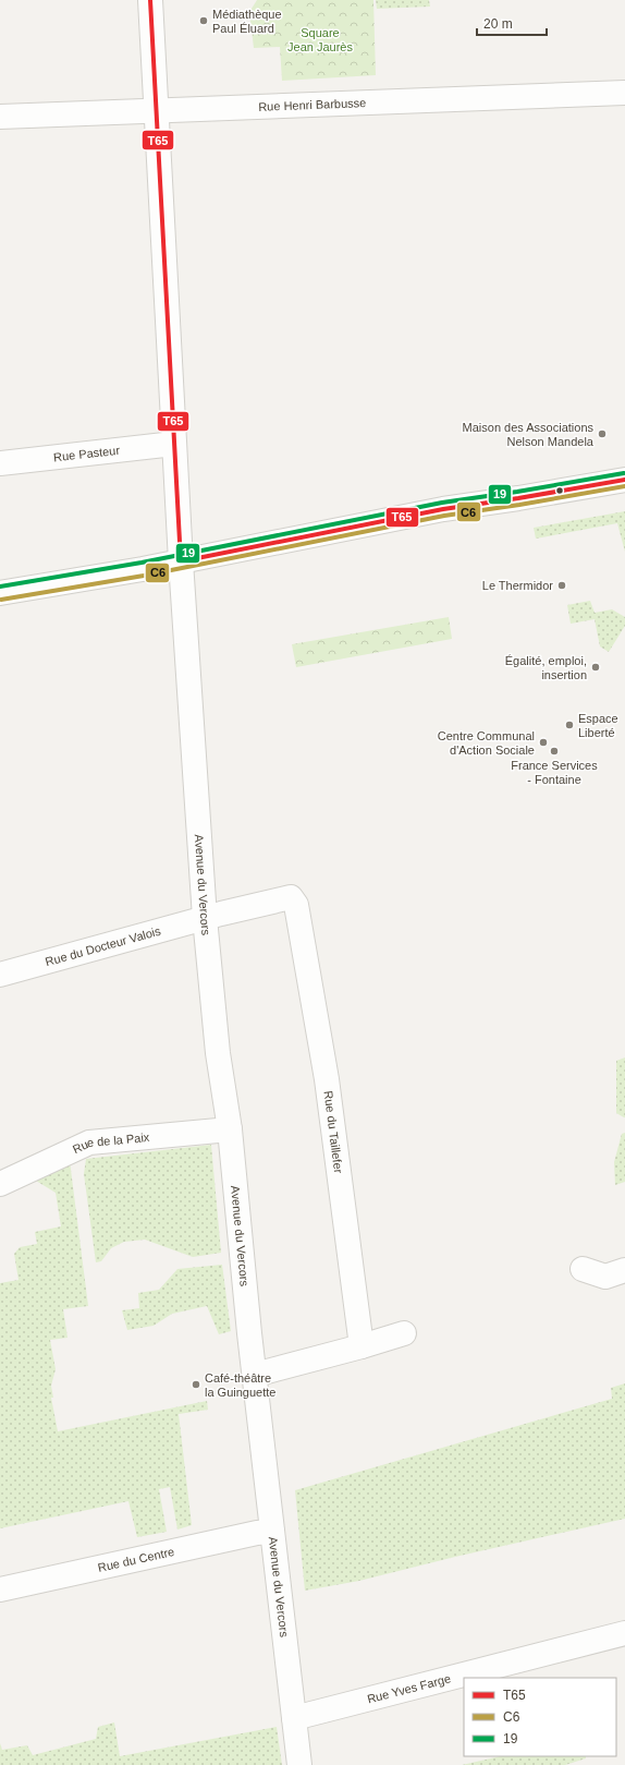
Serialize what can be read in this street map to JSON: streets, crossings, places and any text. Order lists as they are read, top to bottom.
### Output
{
  "streets": {
    "street": [
      "Rue Henri Barbusse",
      "Rue Pasteur",
      "Avenue du Vercors",
      "Rue du Docteur Valois",
      "Rue du Taillefer",
      "Rue de la Paix",
      "Rue du Centre",
      "Rue Yves Farge"
    ]
  },
  "crossings": [
    ["Rue Henri Barbusse", "Avenue du Vercors"],
    ["Rue Pasteur", "Avenue du Vercors"],
    ["Avenue du Vercors", "Rue du Docteur Valois"],
    ["Avenue du Vercors", "Rue du Taillefer"],
    ["Avenue du Vercors", "Rue de la Paix"],
    ["Avenue du Vercors", "Rue du Centre"],
    ["Avenue du Vercors", "Rue Yves Farge"],
    ["Rue du Docteur Valois", "Rue du Taillefer"]
  ],
  "parks": ["Square Jean Jaurès"],
  "places": [
    "Médiathèque Paul Éluard",
    "Maison des Associations Nelson Mandela",
    "Le Thermidor",
    "Égalité, emploi, insertion",
    "Espace Liberté",
    "Centre Communal d'Action Sociale",
    "France Services - Fontaine",
    "Café-théâtre la Guinguette"
  ],
  "lines": ["transit line T65", "transit line 19", "transit line C6"],
  "legend": ["T65", "C6", "19"],
  "scale_bar": "20 m"
}
